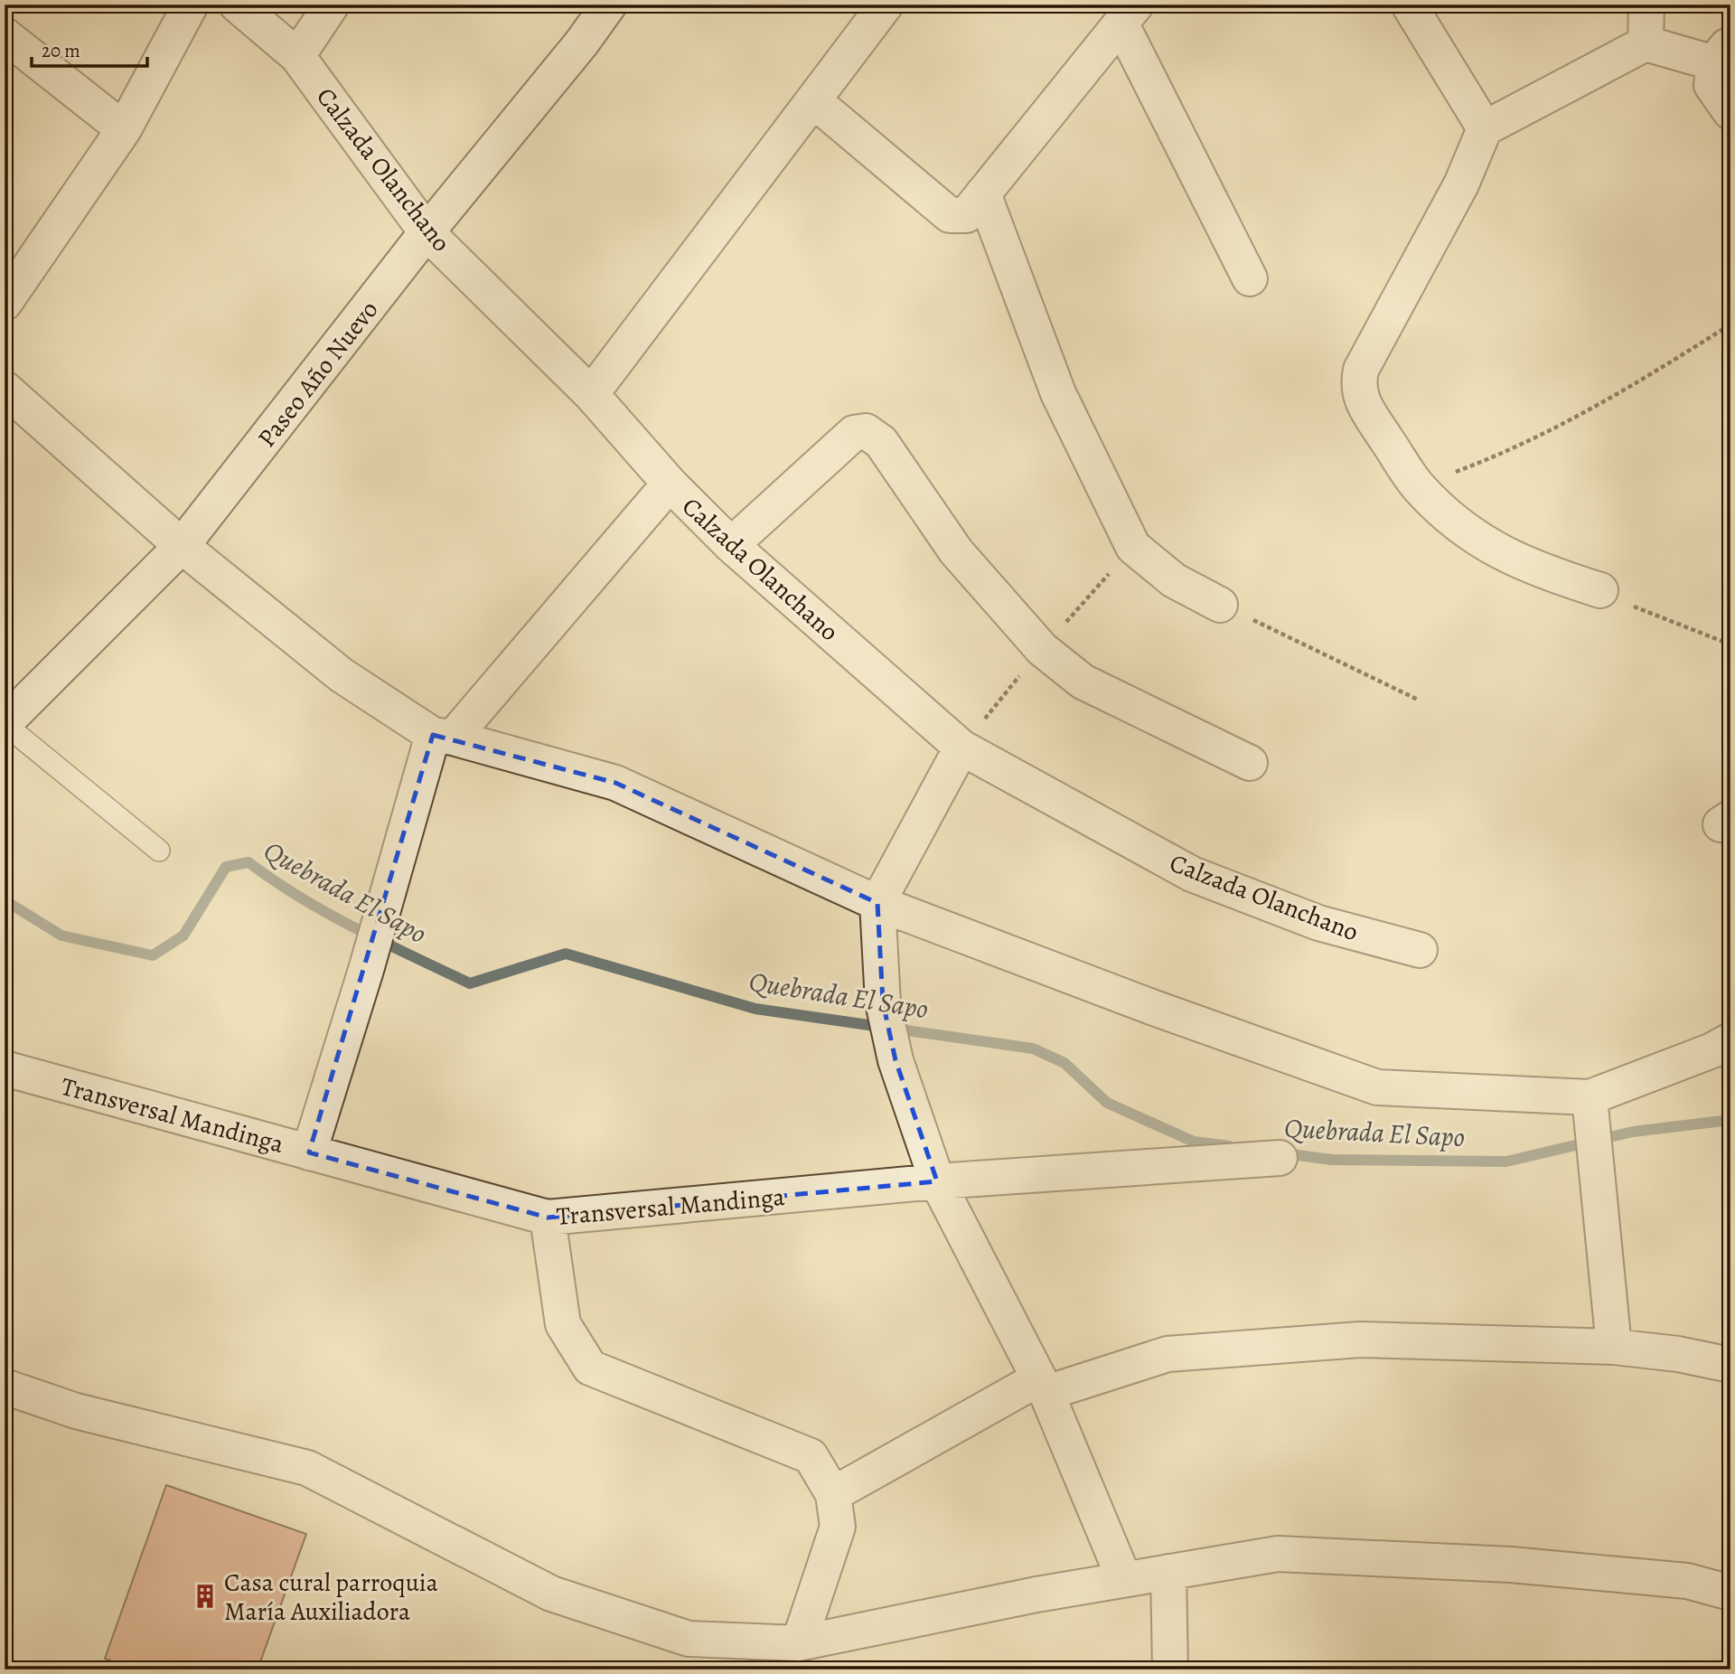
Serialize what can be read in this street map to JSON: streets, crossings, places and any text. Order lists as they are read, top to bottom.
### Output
{
  "streets": {
    "street": ["Calzada Olanchano", "Paseo Año Nuevo", "Transversal Mandinga"]
  },
  "crossings": [
    ["Calzada Olanchano", "Paseo Año Nuevo"]
  ],
  "water": ["Quebrada El Sapo"],
  "places": {
    "building": ["Casa cural parroquia María Auxiliadora"]
  },
  "scale_bar": "20 m"
}
